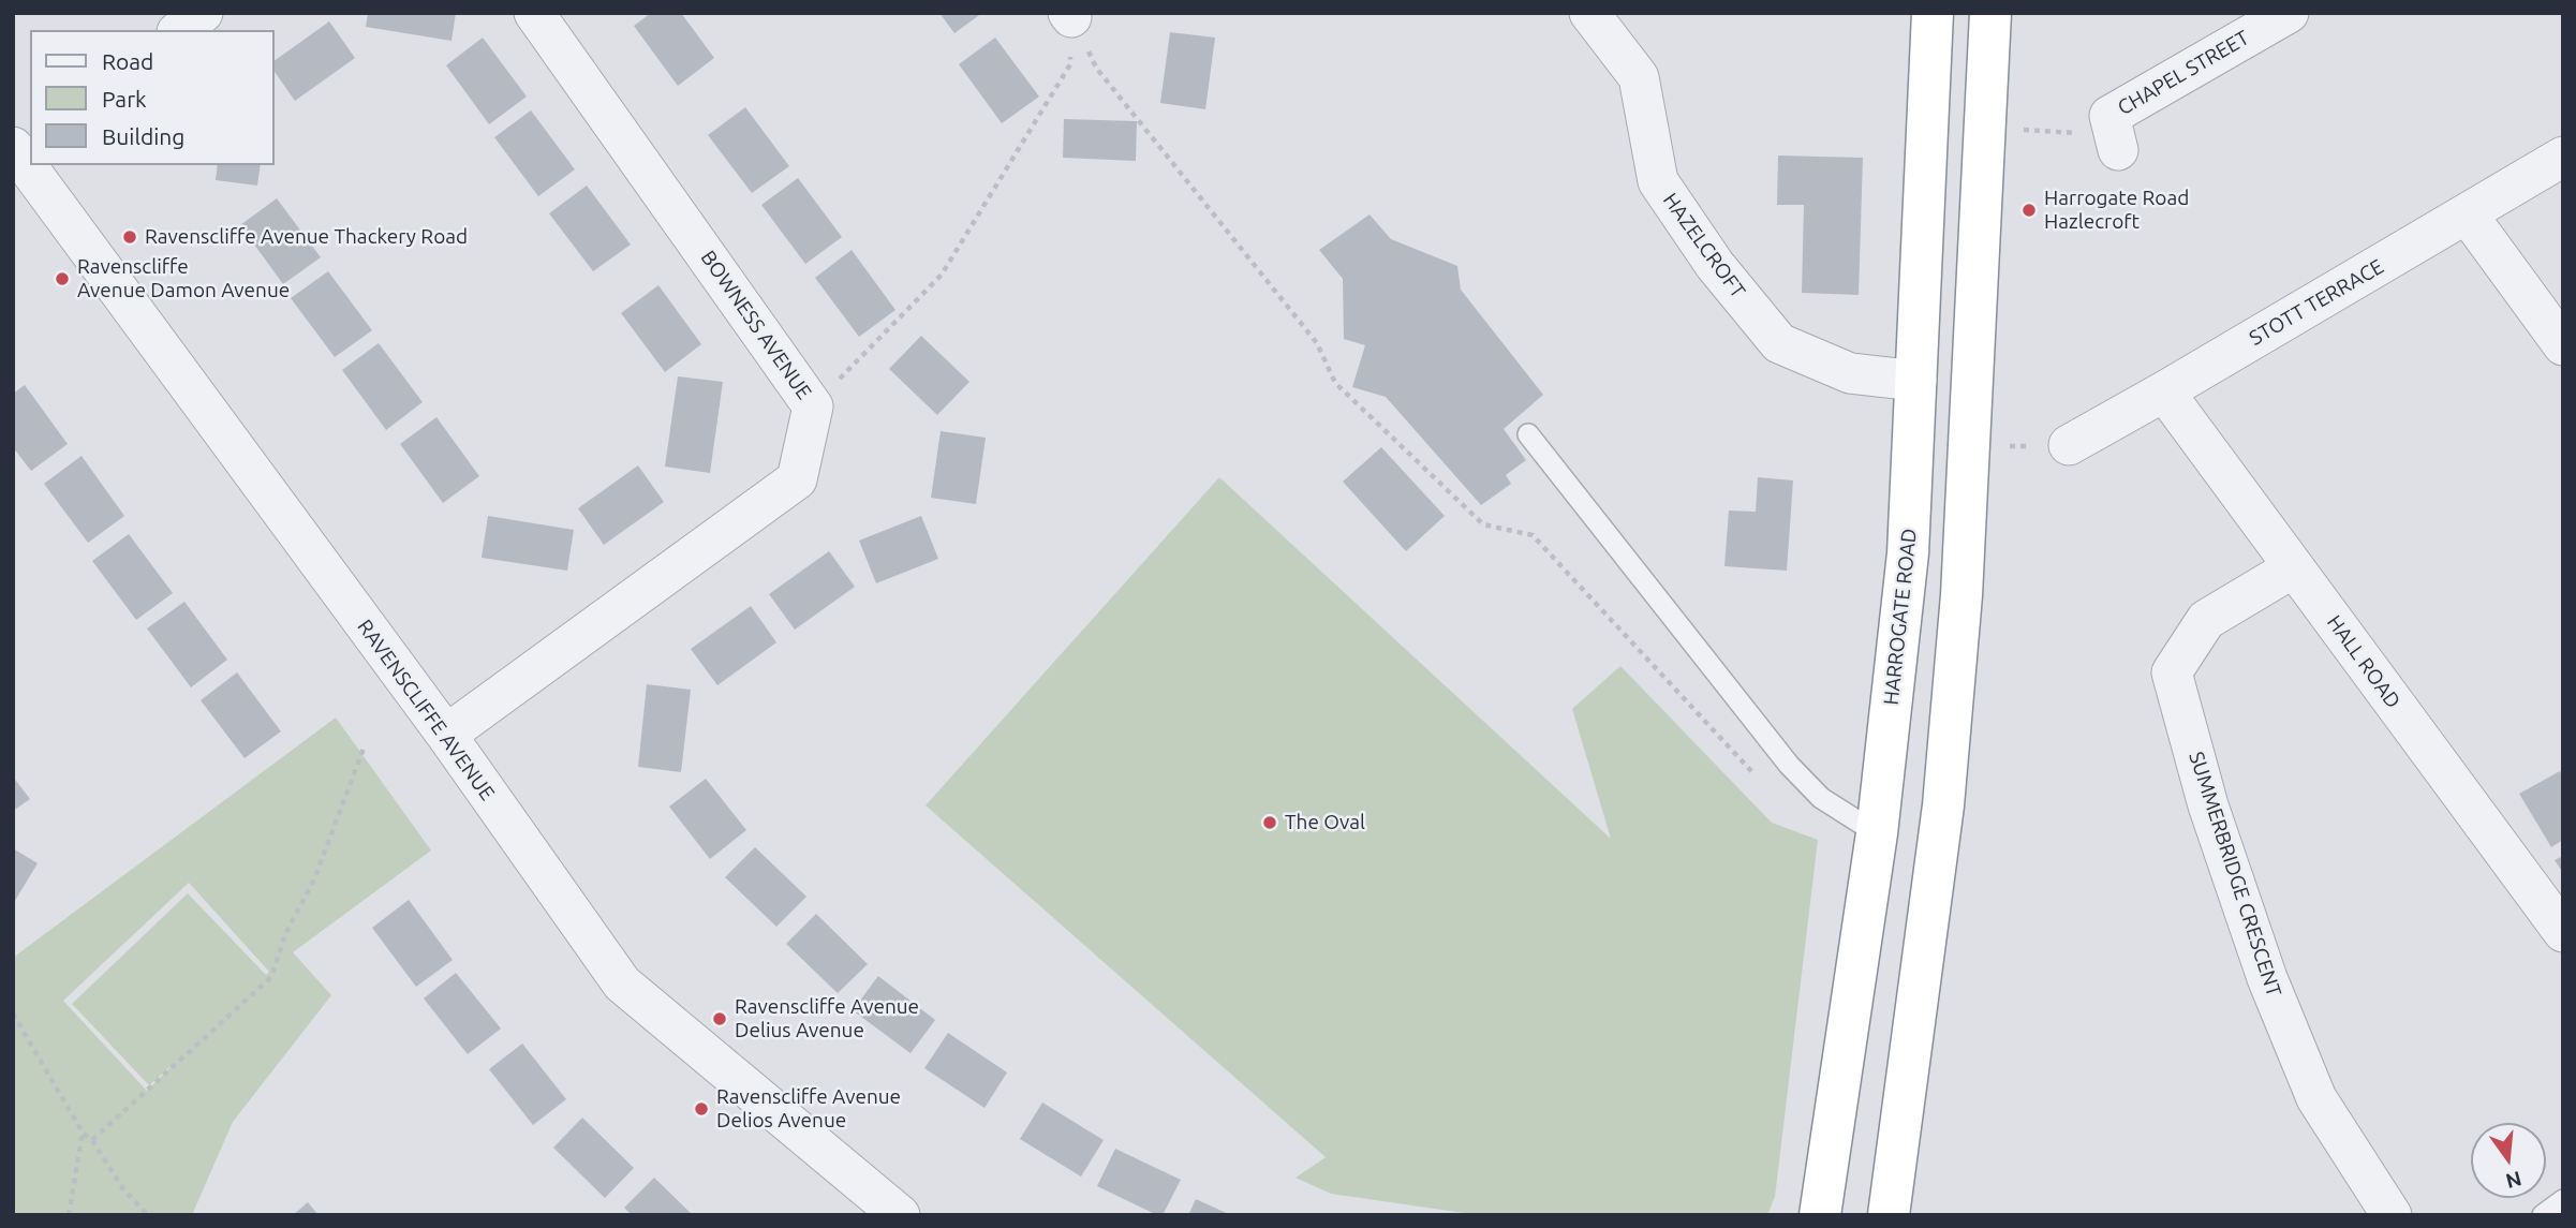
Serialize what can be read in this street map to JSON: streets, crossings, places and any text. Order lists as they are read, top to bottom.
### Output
{
  "streets": {
    "highway": ["HARROGATE ROAD"],
    "street": [
      "CHAPEL STREET",
      "HAZELCROFT",
      "STOTT TERRACE",
      "BOWNESS AVENUE",
      "HALL ROAD",
      "RAVENSCLIFFE AVENUE",
      "SUMMERBRIDGE CRESCENT"
    ]
  },
  "crossings": [
    ["HAZELCROFT", "HARROGATE ROAD"],
    ["STOTT TERRACE", "HALL ROAD"],
    ["BOWNESS AVENUE", "RAVENSCLIFFE AVENUE"],
    ["HALL ROAD", "SUMMERBRIDGE CRESCENT"]
  ],
  "places": [
    "Harrogate Road Hazlecroft",
    "Ravenscliffe Avenue Thackery Road",
    "Ravenscliffe Avenue Damon Avenue",
    "The Oval",
    "Ravenscliffe Avenue Delius Avenue",
    "Ravenscliffe Avenue Delios Avenue"
  ],
  "legend": ["Road", "Park", "Building"],
  "north": "bottom"
}
